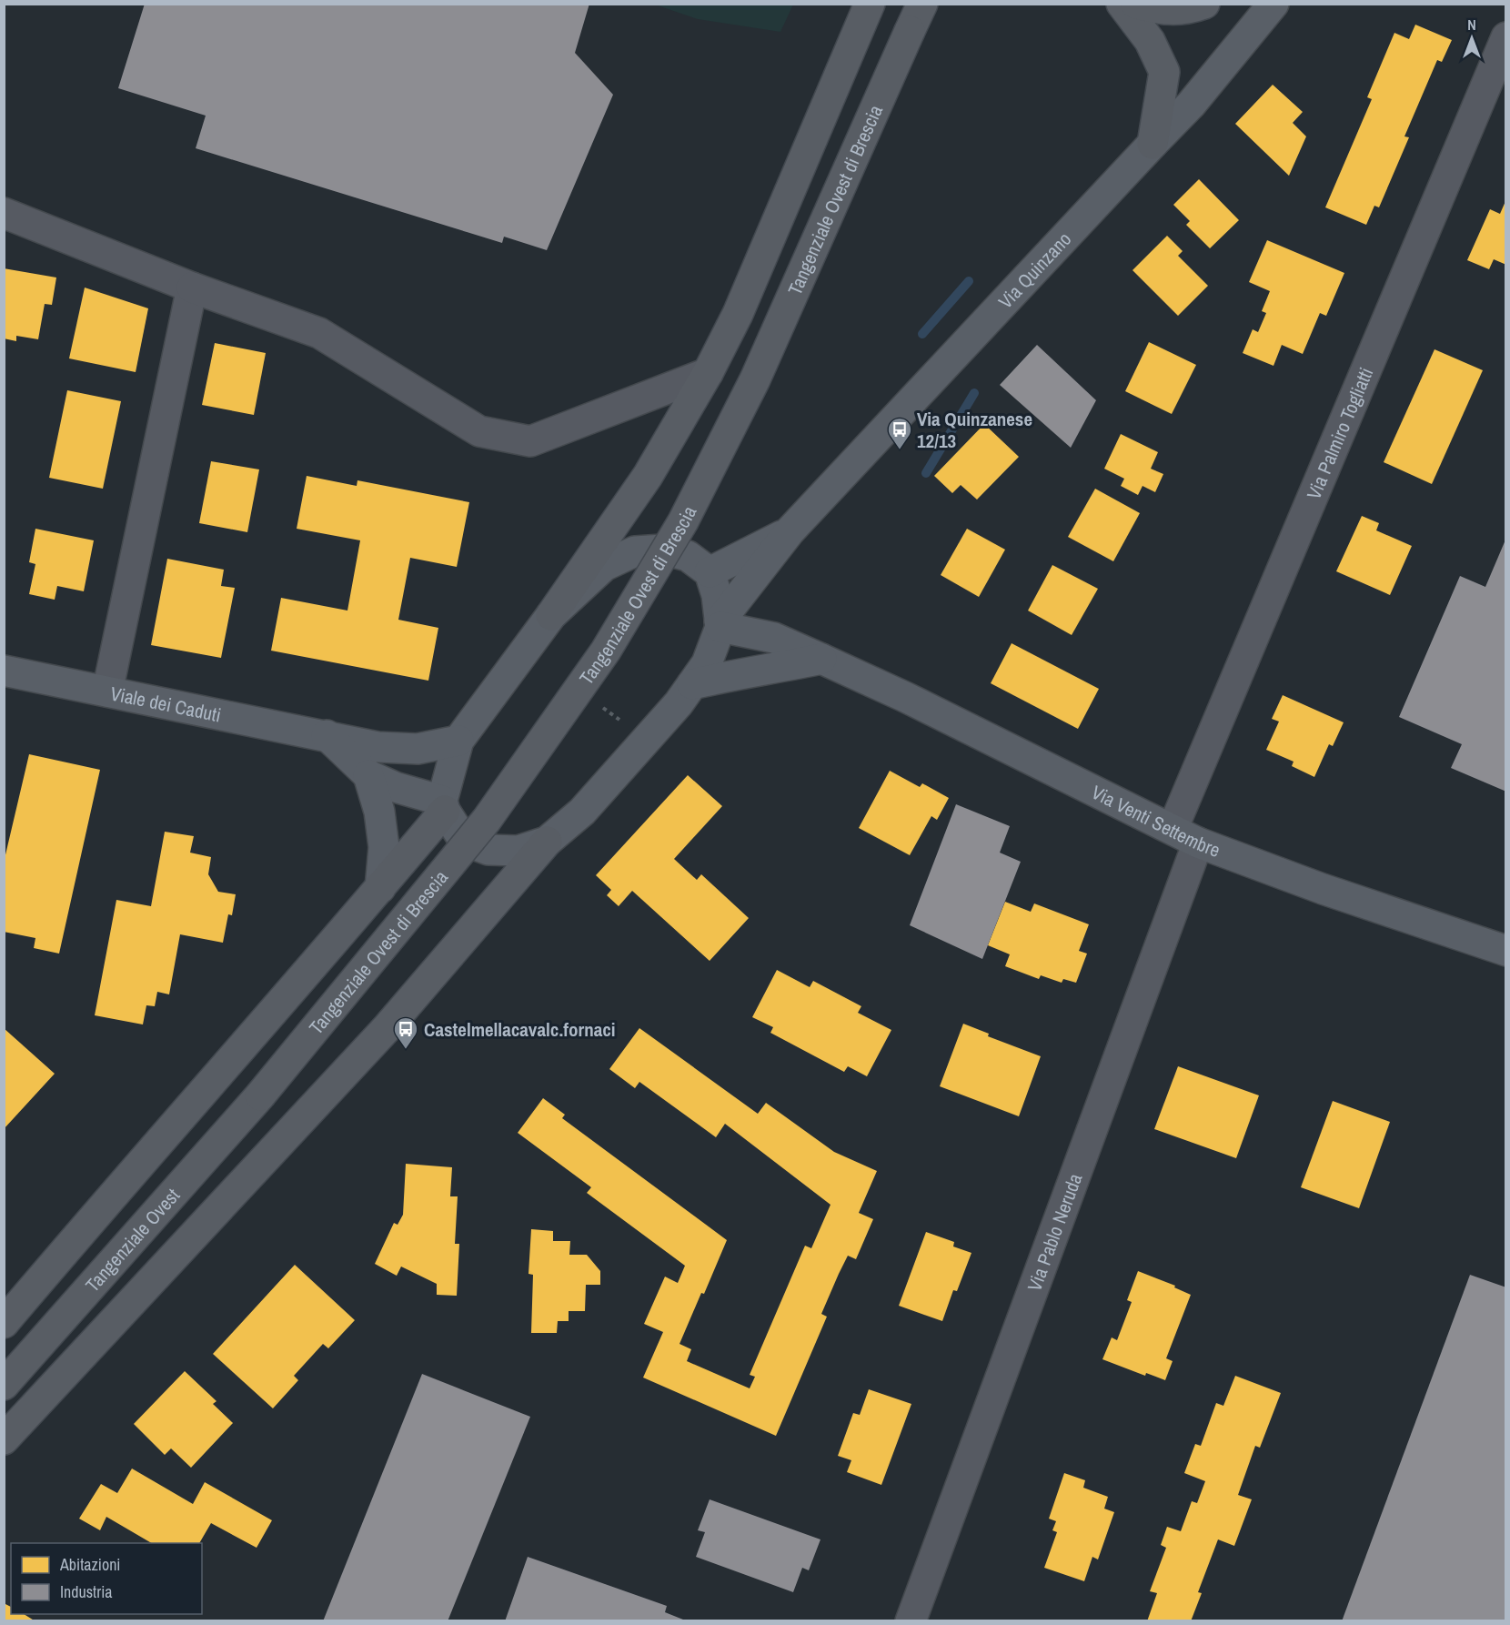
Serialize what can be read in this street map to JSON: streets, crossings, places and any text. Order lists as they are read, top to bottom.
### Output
{
  "streets": {
    "main road": ["Tangenziale Ovest di Brescia", "Tangenziale Ovest"],
    "street": [
      "Via Quinzano",
      "Via Palmiro Togliatti",
      "Viale dei Caduti",
      "Via Venti Settembre",
      "Via Pablo Neruda"
    ]
  },
  "crossings": [
    ["Tangenziale Ovest di Brescia", "Tangenziale Ovest"],
    ["Via Quinzano", "Via Venti Settembre"],
    ["Via Palmiro Togliatti", "Via Venti Settembre"],
    ["Via Palmiro Togliatti", "Via Pablo Neruda"],
    ["Via Venti Settembre", "Via Pablo Neruda"]
  ],
  "places": {
    "bus stop": ["Via Quinzanese 12/13", "Castelmellacavalc.fornaci"]
  },
  "legend": ["Abitazioni", "Industria"],
  "north": "top"
}
